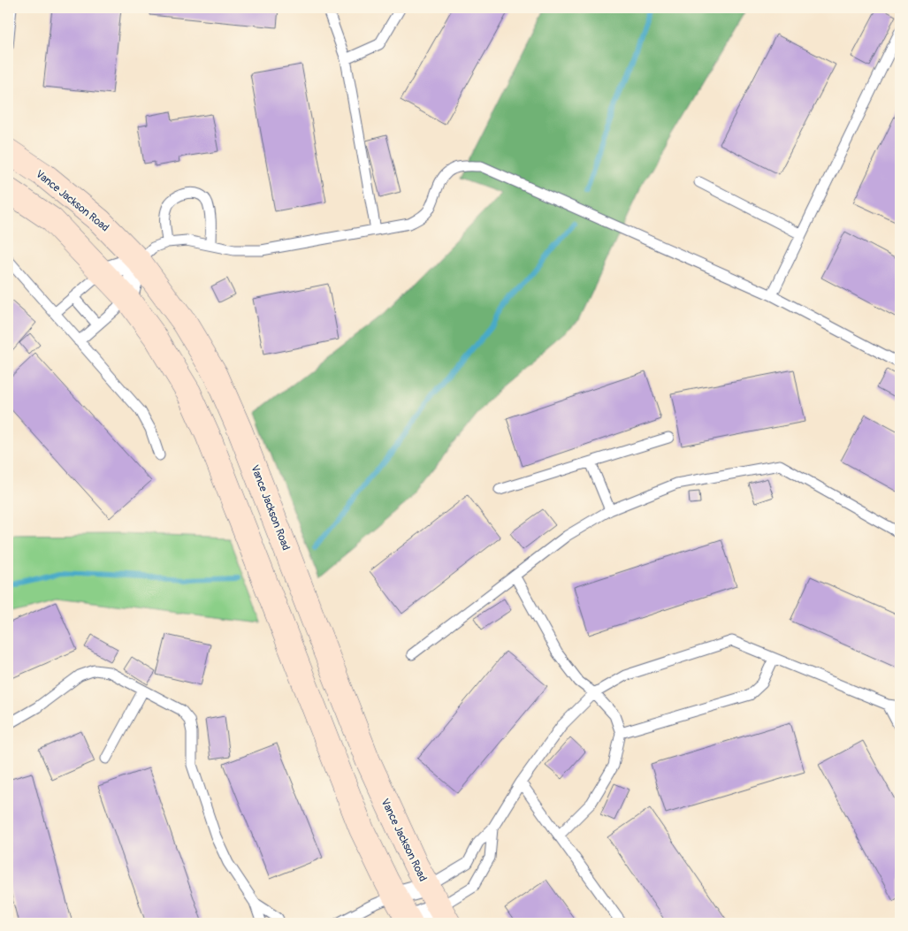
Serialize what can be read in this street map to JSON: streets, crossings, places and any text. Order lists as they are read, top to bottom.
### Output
{
  "streets": {
    "main road": ["Vance Jackson Road"]
  }
}
